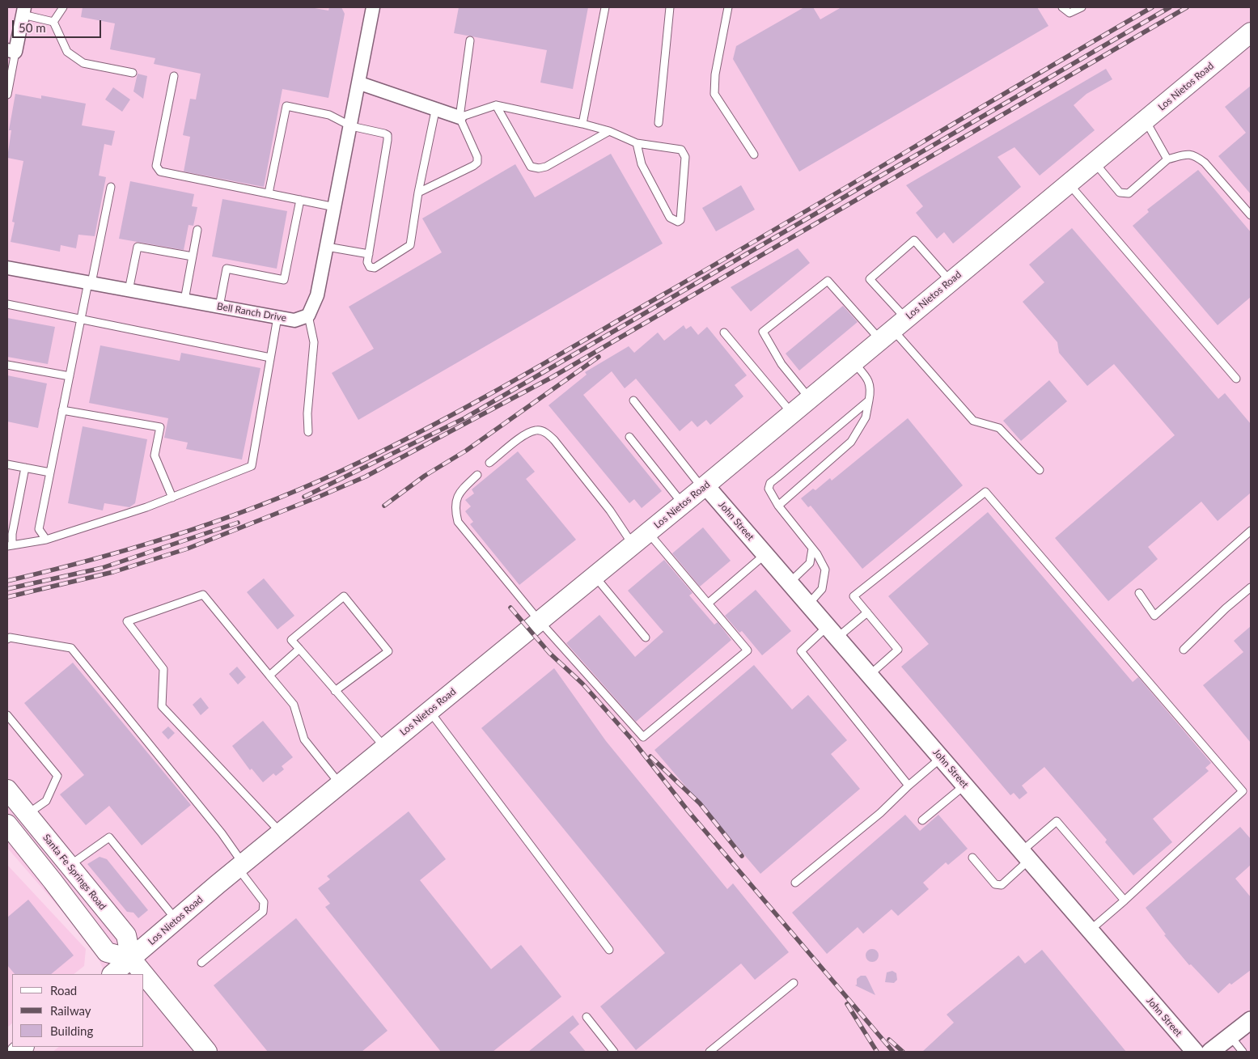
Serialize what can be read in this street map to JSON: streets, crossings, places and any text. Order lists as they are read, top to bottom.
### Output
{
  "streets": {
    "main road": ["Los Nietos Road", "Santa Fe Springs Road"],
    "street": ["Bell Ranch Drive", "John Street"]
  },
  "crossings": [
    ["Los Nietos Road", "John Street"],
    ["Los Nietos Road", "Santa Fe Springs Road"]
  ],
  "legend": ["Road", "Railway", "Building"],
  "scale_bar": "50 m"
}
